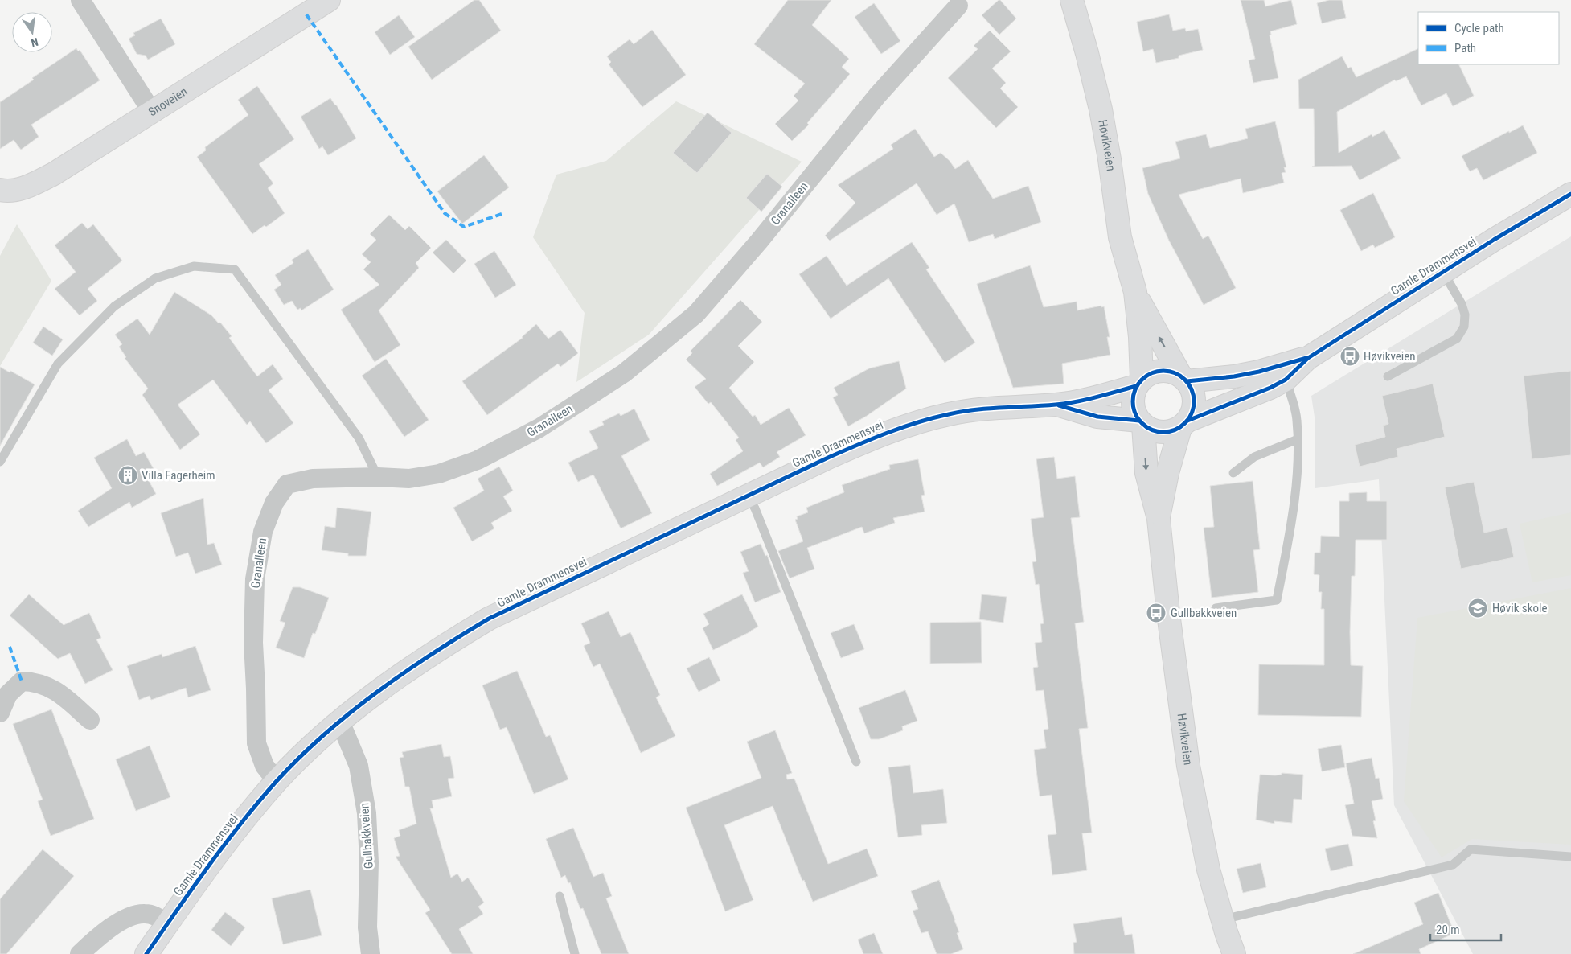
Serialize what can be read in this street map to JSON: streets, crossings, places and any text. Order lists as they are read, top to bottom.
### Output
{
  "streets": {
    "main road": ["Snoveien", "Høvikveien", "Gamle Drammensvei"],
    "street": ["Granalleen", "Gullbakkveien"]
  },
  "crossings": [
    ["Høvikveien", "Gamle Drammensvei"],
    ["Granalleen", "Gamle Drammensvei"],
    ["Gamle Drammensvei", "Gullbakkveien"]
  ],
  "places": {
    "bus stop": ["Høvikveien", "Gullbakkveien"],
    "building": ["Villa Fagerheim"],
    "school or university": ["Høvik skole"]
  },
  "legend": ["Cycle path", "Path"],
  "scale_bar": "20 m",
  "north": "bottom"
}
